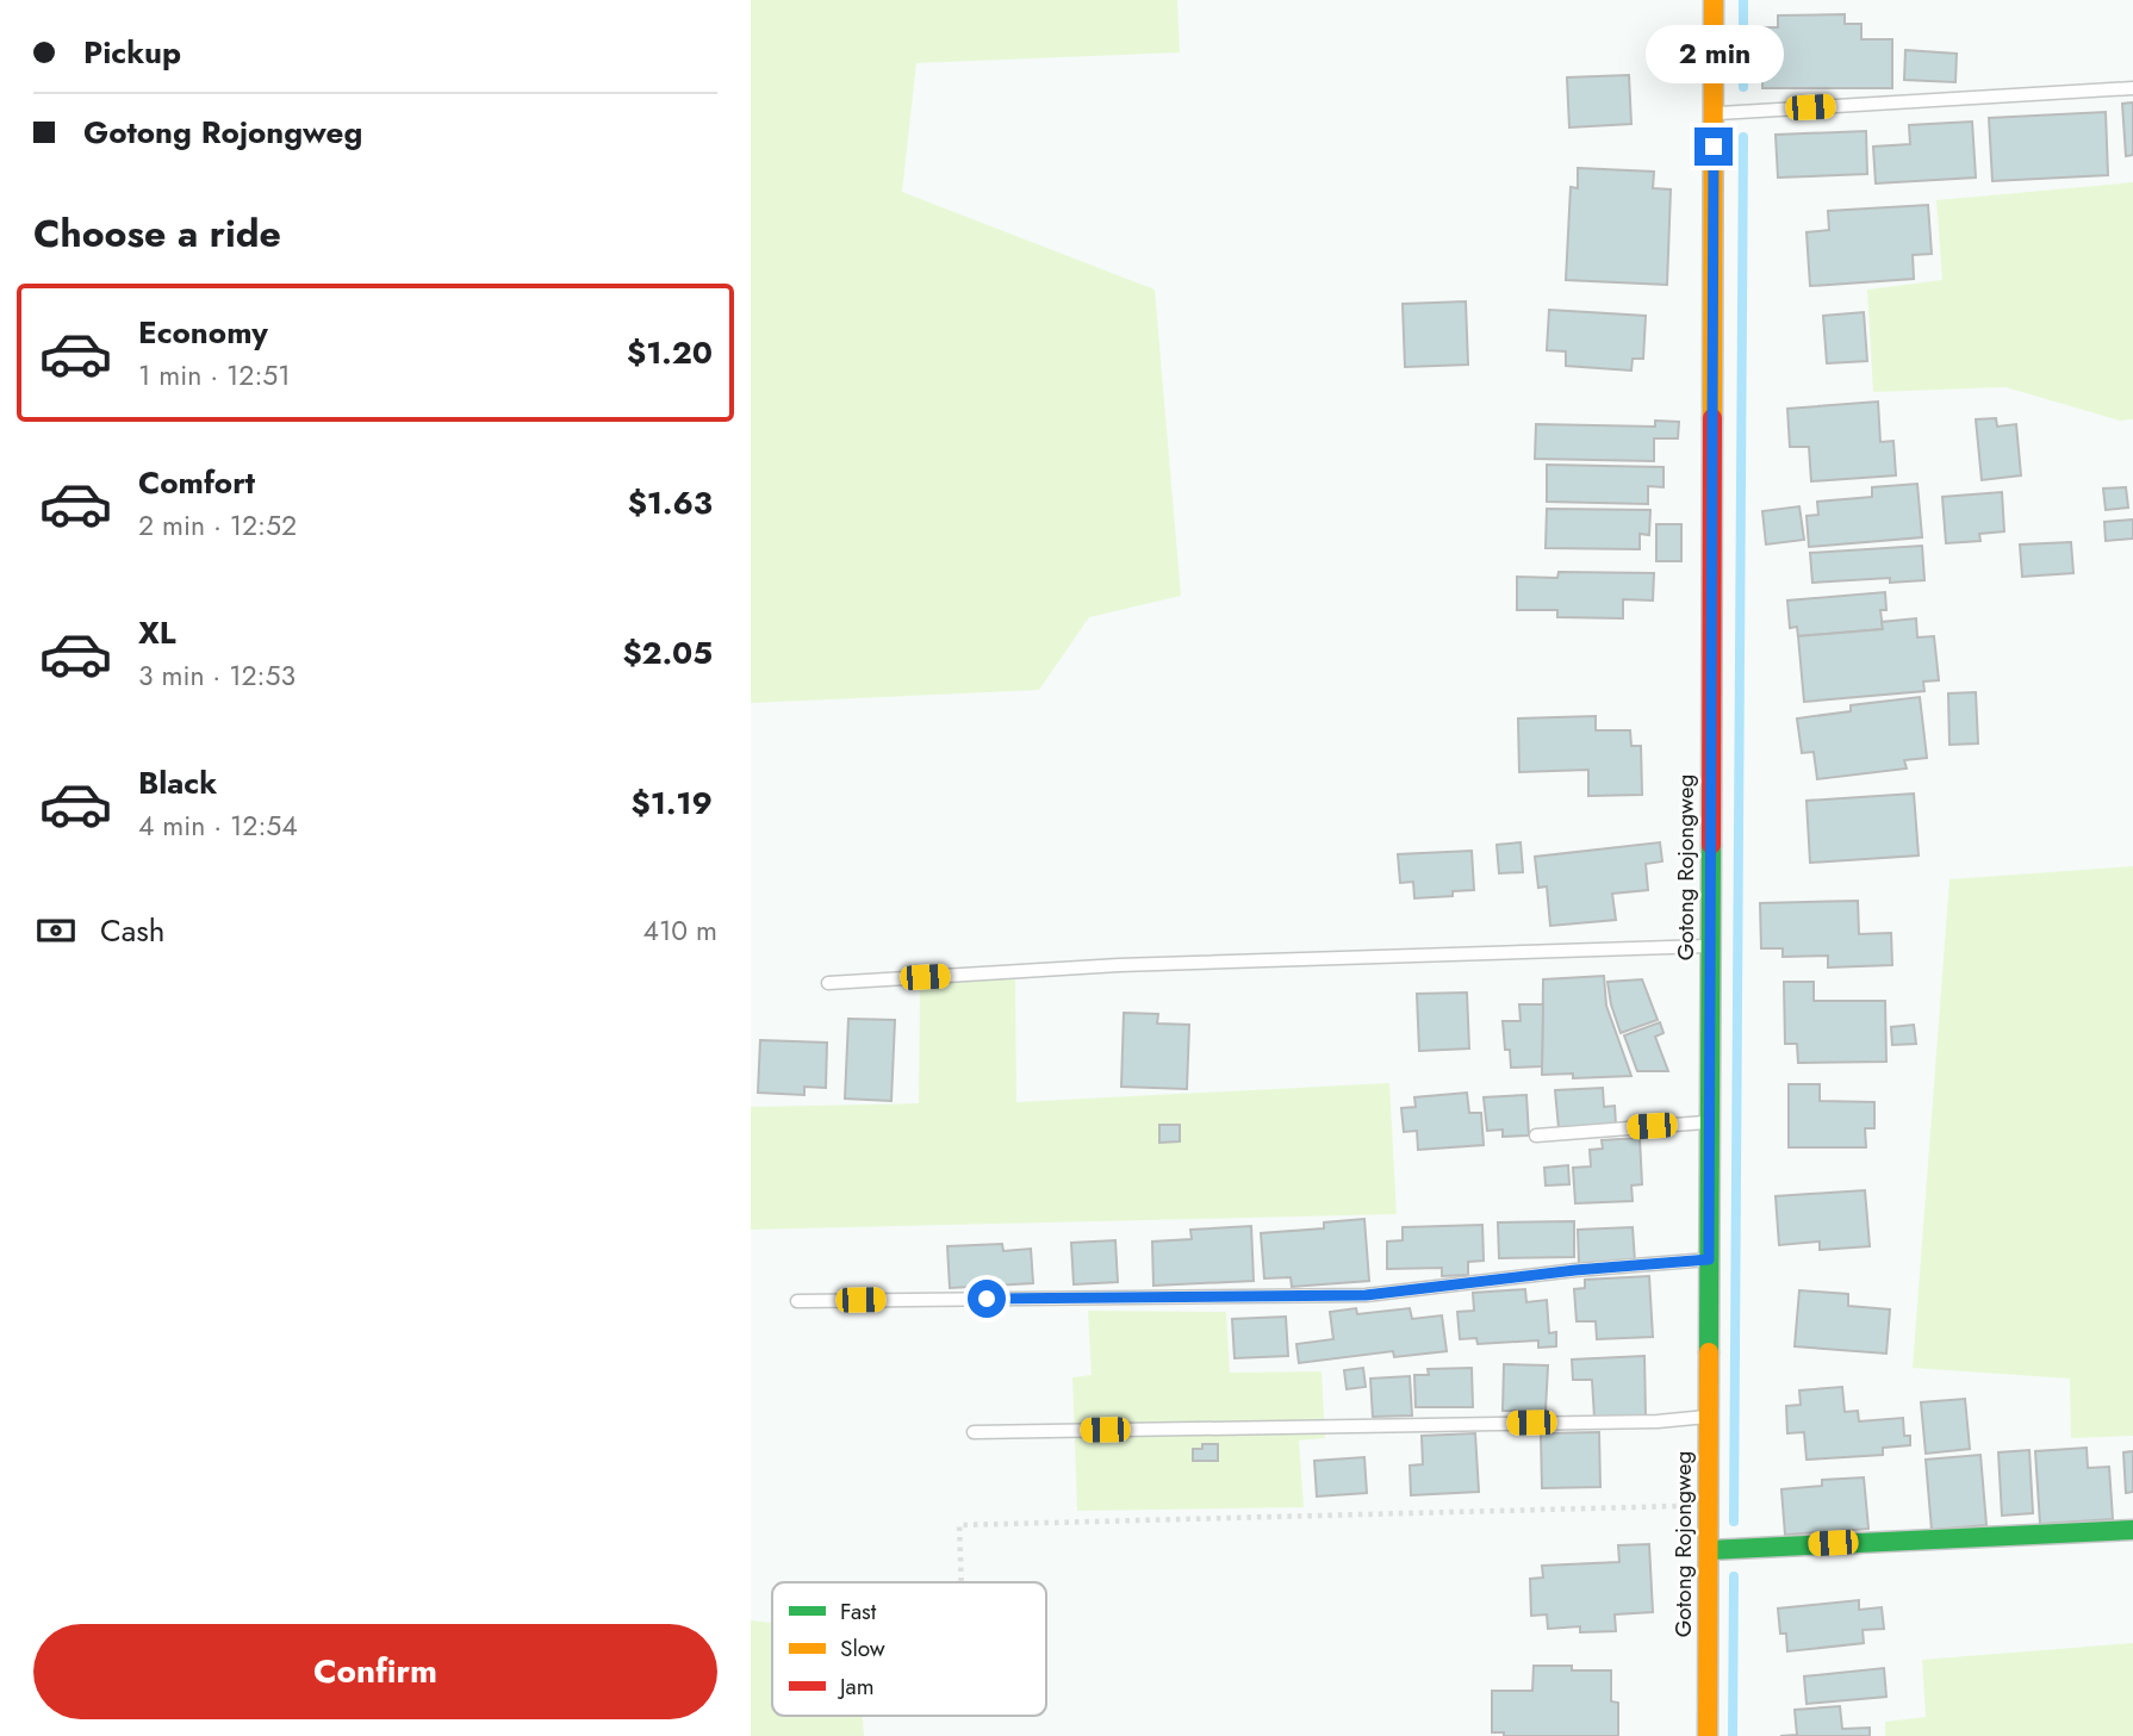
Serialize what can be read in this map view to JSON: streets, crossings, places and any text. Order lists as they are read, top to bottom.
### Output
{
  "streets": {
    "street": ["Gotong Rojongweg"]
  },
  "legend": ["Fast", "Slow", "Jam"],
  "page": {
    "banner": ["Pickup", "Gotong Rojongweg"],
    "bubble": "2 min",
    "heading": "Choose a ride",
    "list": [
      {
        "name": "Economy",
        "note": "1 min · 12:51",
        "value": "$1.20"
      },
      {
        "name": "Comfort",
        "note": "2 min · 12:52",
        "value": "$1.63"
      },
      {
        "name": "XL",
        "note": "3 min · 12:53",
        "value": "$2.05"
      },
      {
        "name": "Black",
        "note": "4 min · 12:54",
        "value": "$1.19"
      }
    ],
    "pay": ["Cash", "410 m"],
    "buttons": "Confirm"
  }
}
